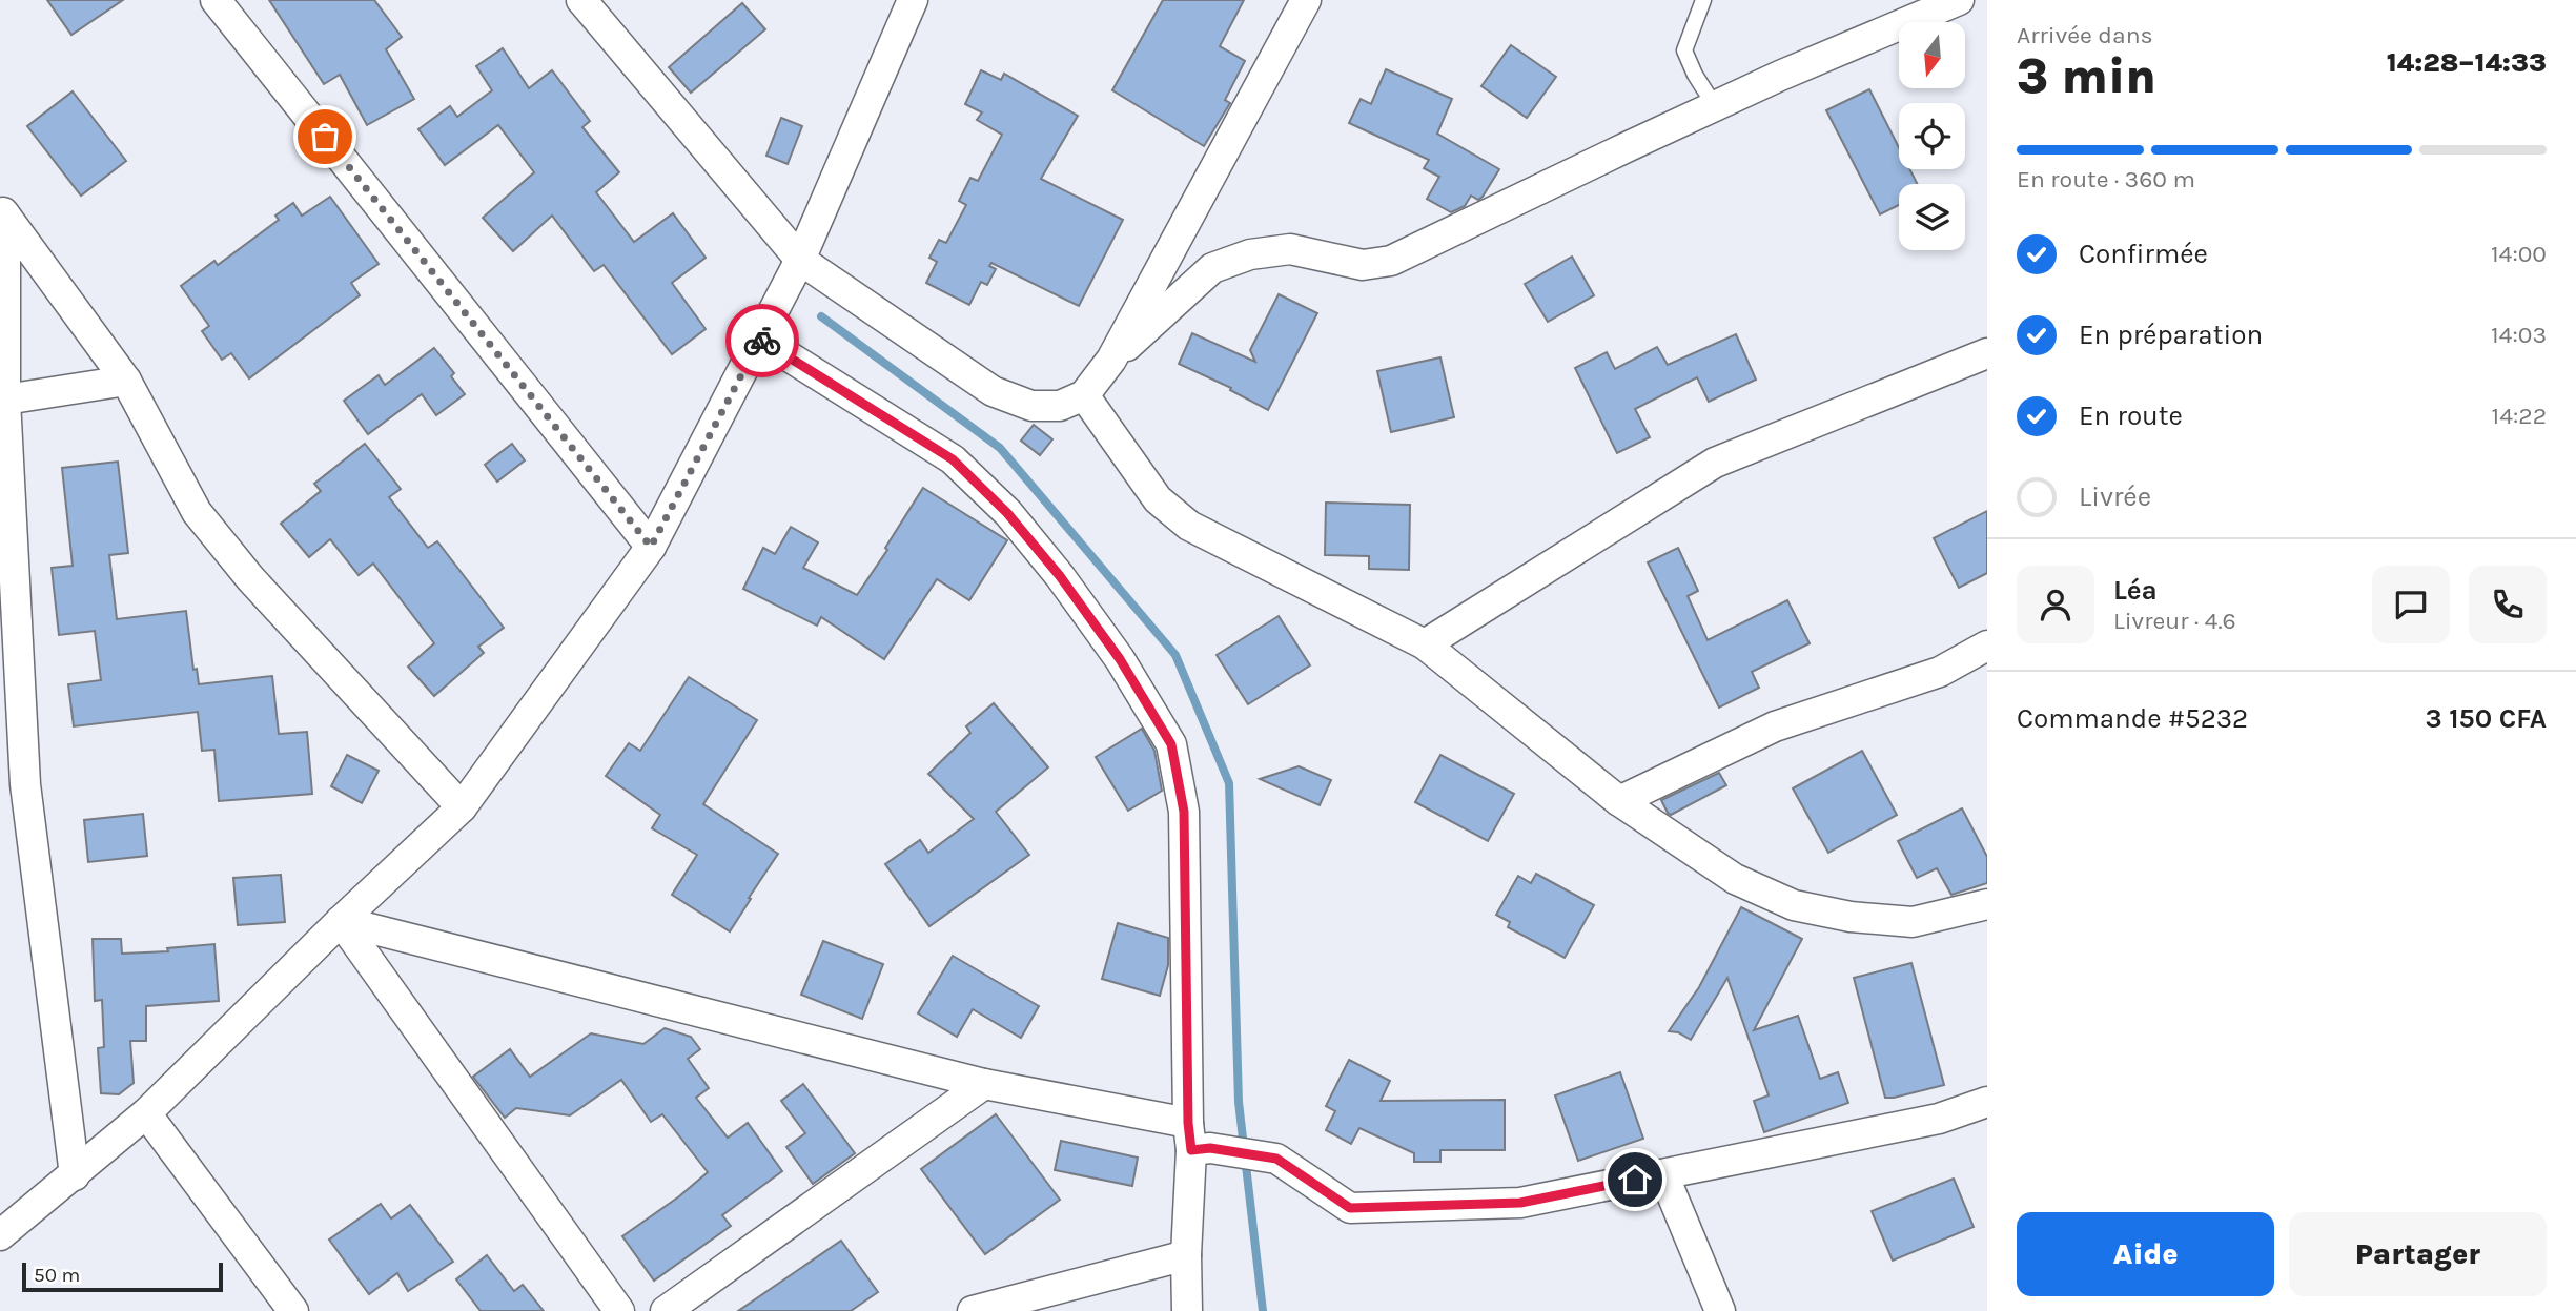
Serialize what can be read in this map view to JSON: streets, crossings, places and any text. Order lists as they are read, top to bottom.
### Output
{
  "scale_bar": "50 m",
  "north": "bottom",
  "page": {
    "heading": ["3 min", "Arrivée dans", "14:28–14:33"],
    "panel": [
      "Léa",
      "Livreur · 4.6",
      "Commande #5232",
      "3 150 CFA"
    ],
    "bar": "En route · 360 m",
    "list": [
      ["Confirmée", "14:00"],
      ["En préparation", "14:03"],
      ["En route", "14:22"],
      "Livrée"
    ],
    "buttons": ["Aide", "Partager"],
    "scale": "50 m"
  }
}
